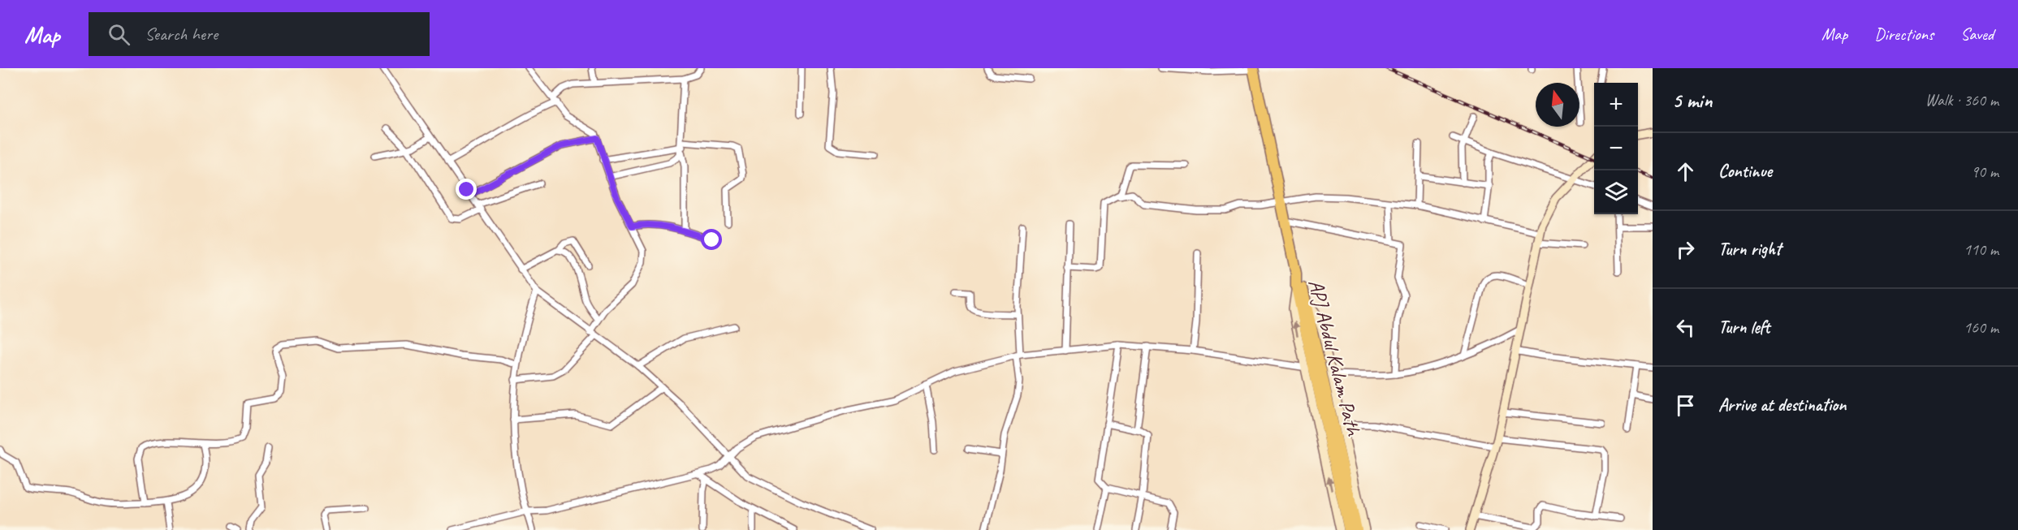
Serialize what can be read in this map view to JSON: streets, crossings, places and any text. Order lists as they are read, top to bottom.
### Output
{
  "streets": {
    "highway": ["APJ Abdul Kalam Path"]
  },
  "north": "top",
  "page": {
    "header": "Map",
    "search": "Search here",
    "nav": ["Map", "Directions", "Saved"],
    "heading": ["5 min", "Walk · 360 m"],
    "map_buttons": ["+", "−"],
    "list": [
      ["Continue", "90 m"],
      ["Turn right", "110 m"],
      ["Turn left", "160 m"],
      "Arrive at destination"
    ]
  }
}
